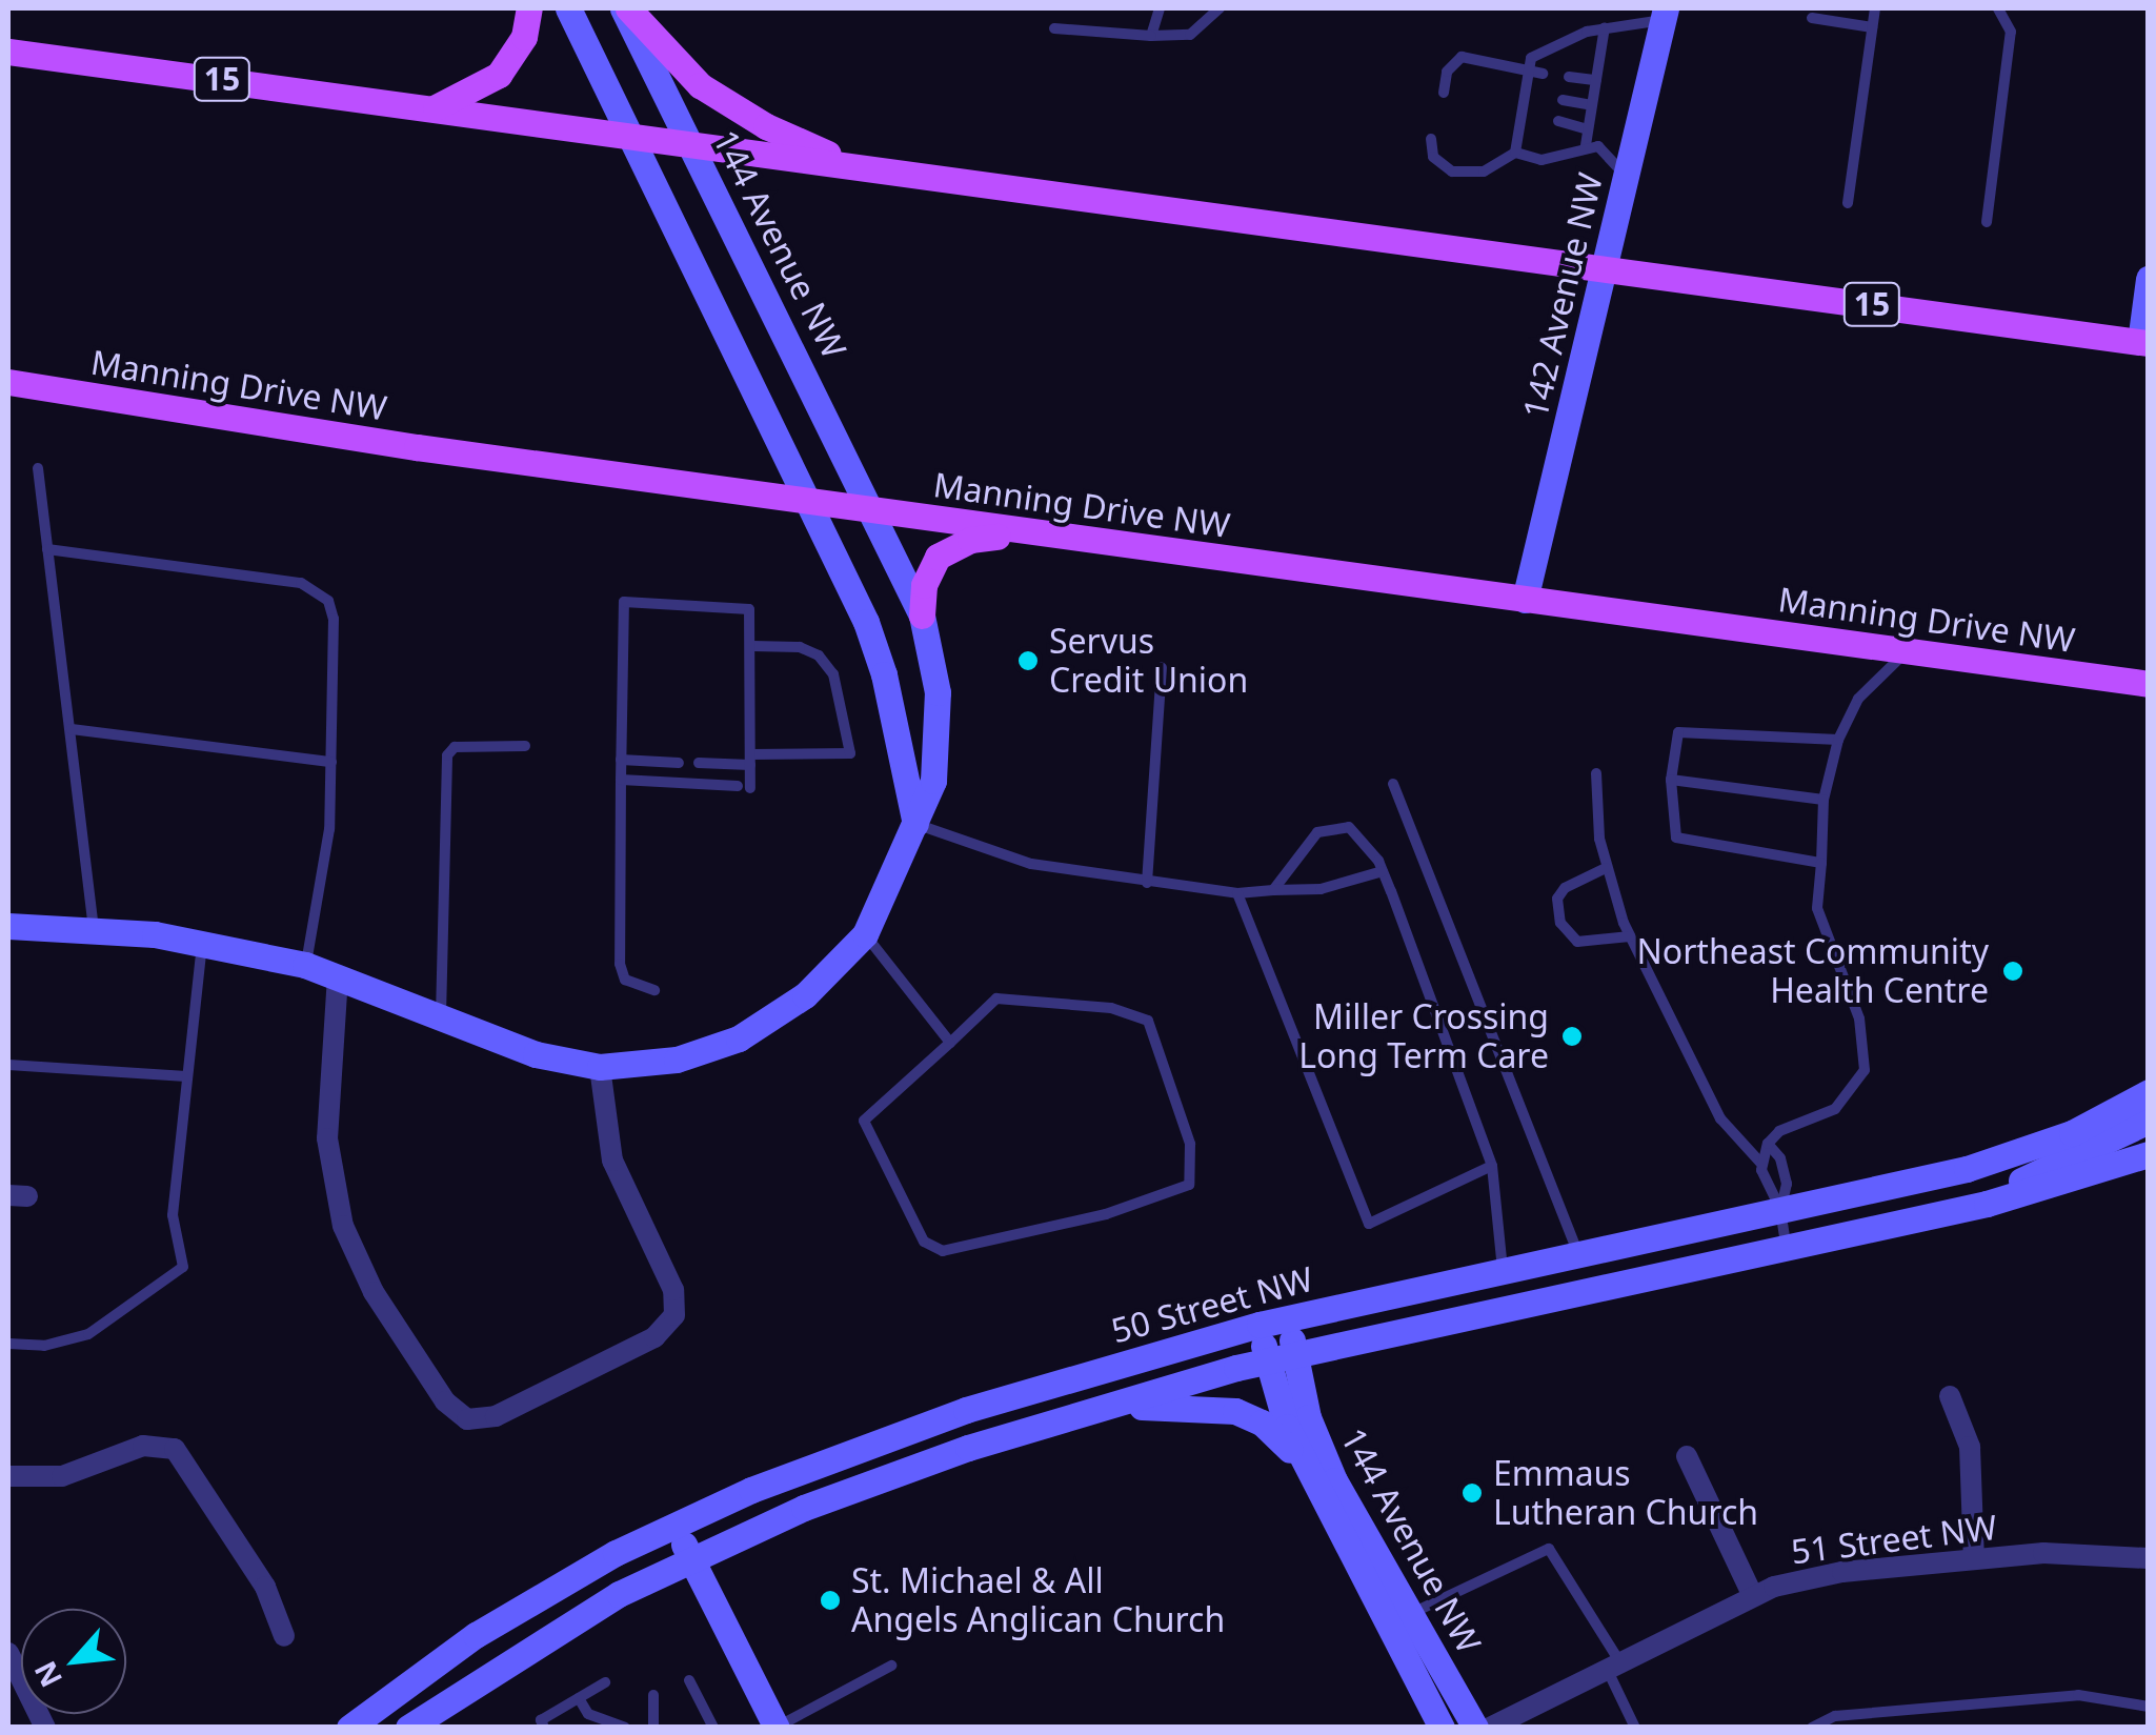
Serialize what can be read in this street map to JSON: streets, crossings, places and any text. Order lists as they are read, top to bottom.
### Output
{
  "streets": {
    "main road": [
      "15",
      "144 Avenue NW",
      "142 Avenue NW",
      "Manning Drive NW",
      "50 Street NW"
    ],
    "street": ["51 Street NW"]
  },
  "crossings": [
    ["15", "142 Avenue NW"],
    ["144 Avenue NW", "Manning Drive NW"],
    ["144 Avenue NW", "50 Street NW"],
    ["142 Avenue NW", "Manning Drive NW"]
  ],
  "places": [
    "Servus Credit Union",
    "Northeast Community Health Centre",
    "Miller Crossing Long Term Care",
    "Emmaus Lutheran Church",
    "St. Michael & All Angels Anglican Church"
  ],
  "north": "bottom left"
}
